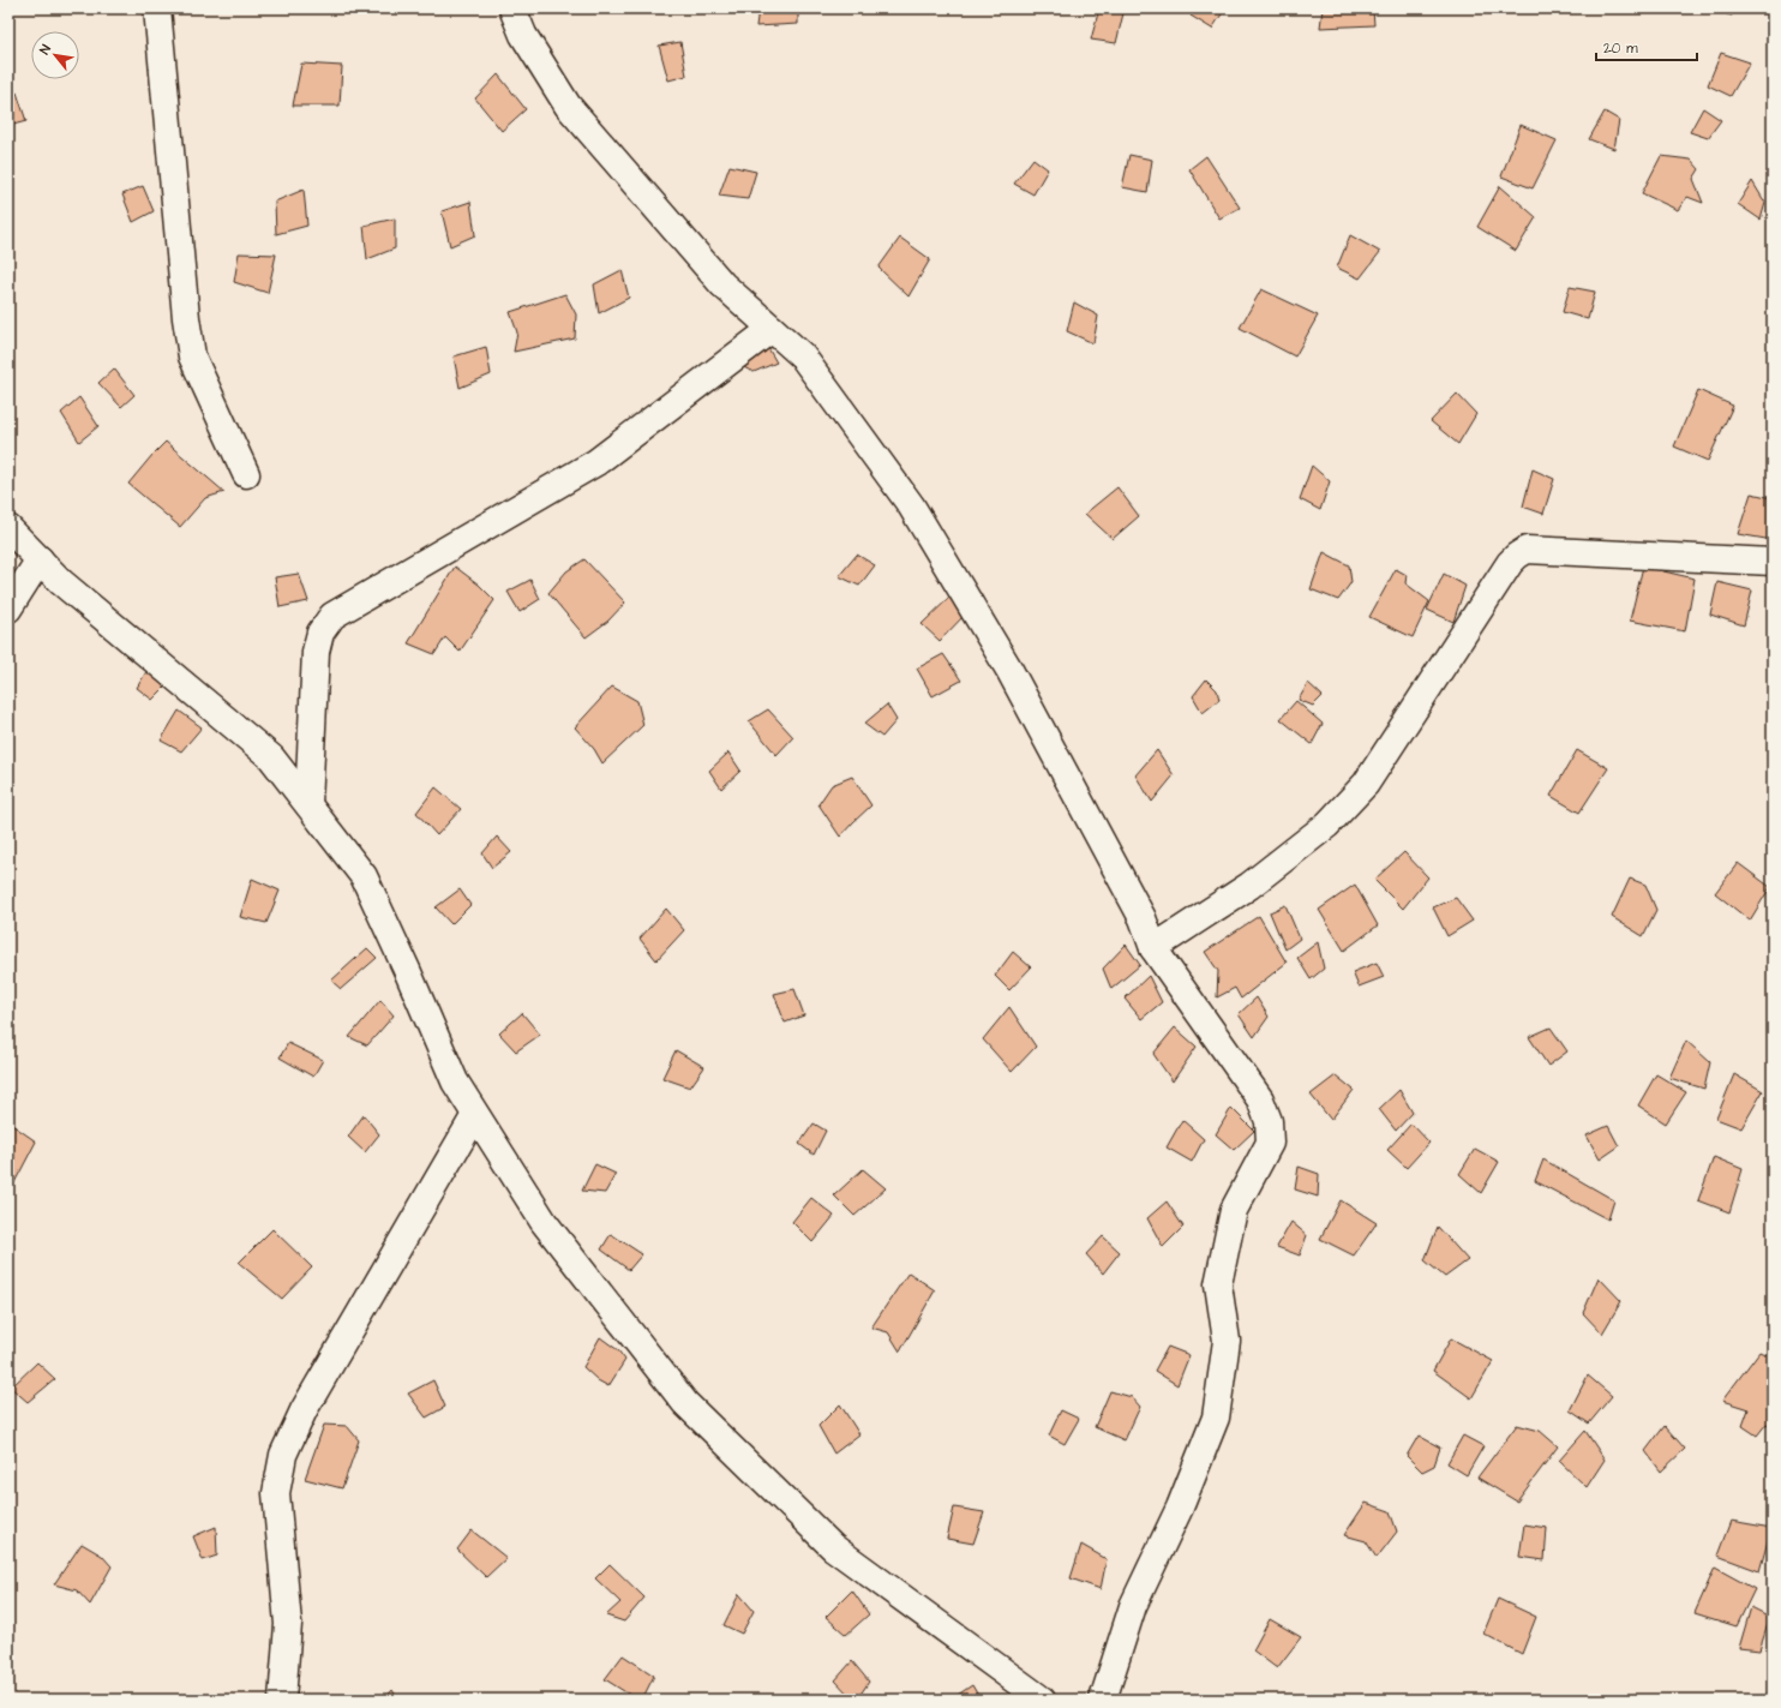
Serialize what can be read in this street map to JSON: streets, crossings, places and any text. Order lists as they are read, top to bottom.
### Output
{
  "scale_bar": "20 m",
  "north": "top left"
}
